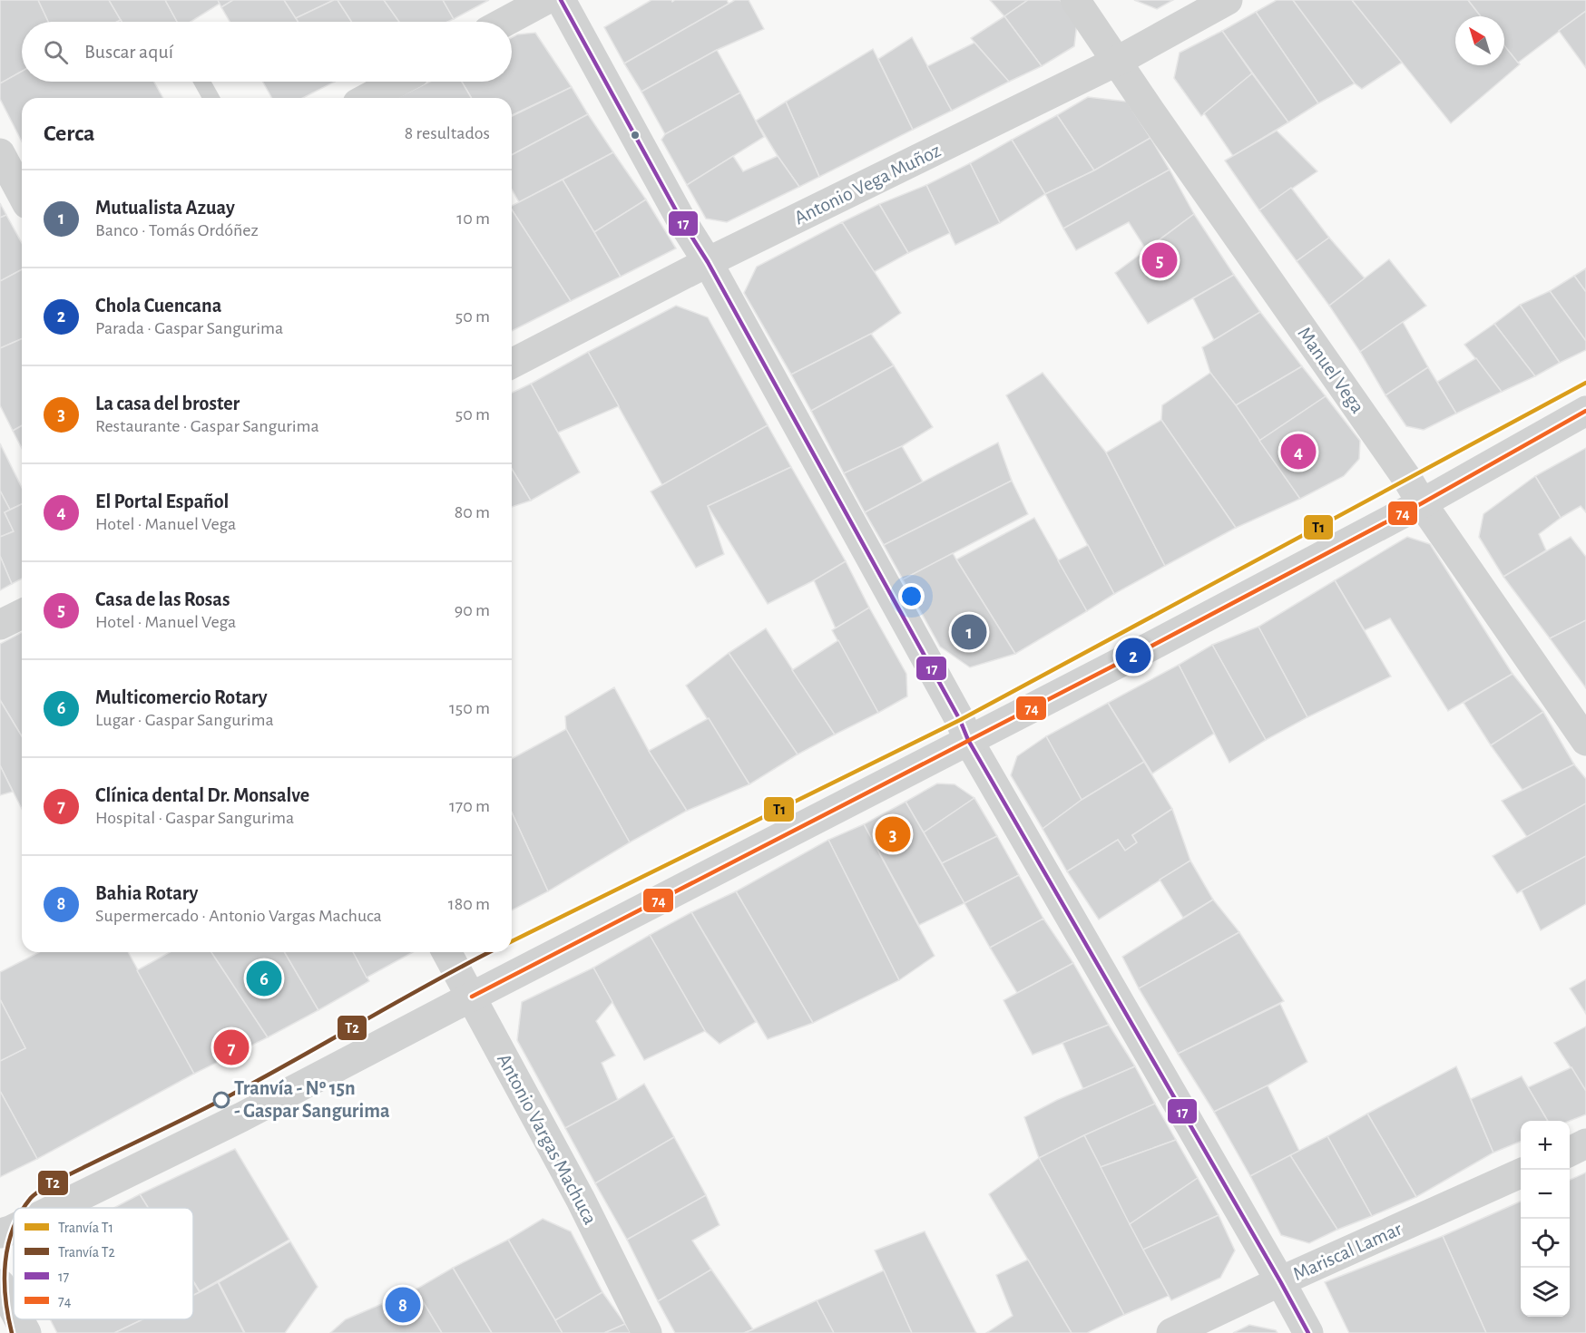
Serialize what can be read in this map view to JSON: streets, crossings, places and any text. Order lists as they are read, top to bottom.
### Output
{
  "streets": {
    "street": [
      "Antonio Vega Muñoz",
      "Manuel Vega",
      "Antonio Vargas Machuca",
      "Mariscal Lamar"
    ]
  },
  "crossings": [
    ["Antonio Vega Muñoz", "Manuel Vega"]
  ],
  "places": ["Tranvía - Nº 15n - Gaspar Sangurima"],
  "lines": [
    "transit line 17",
    "tram line T1",
    "transit line 74",
    "tram line T2"
  ],
  "legend": [
    "Tranvía T1",
    "Tranvía T2",
    "17",
    "74"
  ],
  "north": "top left",
  "page": {
    "search": "Buscar aquí",
    "heading": ["Cerca", "8 resultados"],
    "list": [
      {
        "mark": "1",
        "name": "Mutualista Azuay",
        "note": "Banco · Tomás Ordóñez",
        "value": "10 m"
      },
      {
        "mark": "2",
        "name": "Chola Cuencana",
        "note": "Parada · Gaspar Sangurima",
        "value": "50 m"
      },
      {
        "mark": "3",
        "name": "La casa del broster",
        "note": "Restaurante · Gaspar Sangurima",
        "value": "50 m"
      },
      {
        "mark": "4",
        "name": "El Portal Español",
        "note": "Hotel · Manuel Vega",
        "value": "80 m"
      },
      {
        "mark": "5",
        "name": "Casa de las Rosas",
        "note": "Hotel · Manuel Vega",
        "value": "90 m"
      },
      {
        "mark": "6",
        "name": "Multicomercio Rotary",
        "note": "Lugar · Gaspar Sangurima",
        "value": "150 m"
      },
      {
        "mark": "7",
        "name": "Clínica dental Dr. Monsalve",
        "note": "Hospital · Gaspar Sangurima",
        "value": "170 m"
      },
      {
        "mark": "8",
        "name": "Bahia Rotary",
        "note": "Supermercado · Antonio Vargas Machuca",
        "value": "180 m"
      }
    ],
    "pins": [
      "5",
      "4",
      "1",
      "2",
      "3",
      "6",
      "7",
      "8"
    ],
    "map_buttons": ["+", "−"]
  }
}
